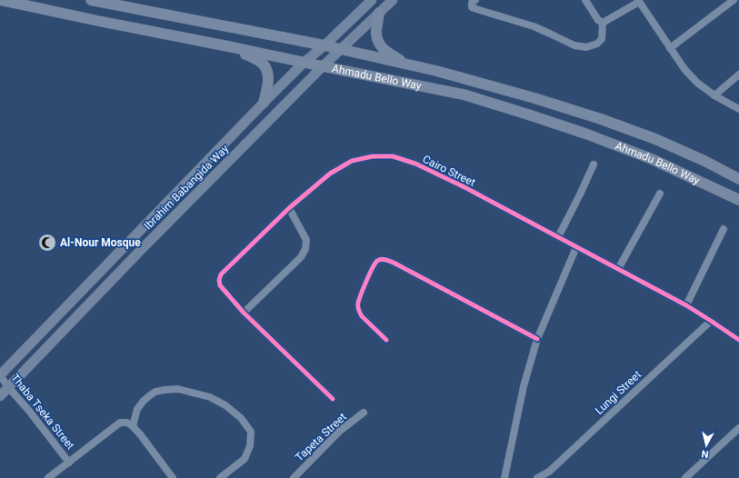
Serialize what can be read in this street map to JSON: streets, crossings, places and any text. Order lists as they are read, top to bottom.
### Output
{
  "streets": {
    "main road": ["Ahmadu Bello Way", "Ibrahim Babangida Way"],
    "street": [
      "Cairo Street",
      "Lungi Street",
      "Thaba Tseka Street",
      "Tapeta Street"
    ]
  },
  "crossings": [
    ["Ahmadu Bello Way", "Ibrahim Babangida Way"],
    ["Cairo Street", "Lungi Street"],
    ["Ibrahim Babangida Way", "Thaba Tseka Street"]
  ],
  "places": {
    "mosque": ["Al-Nour Mosque"]
  },
  "north": "bottom"
}
